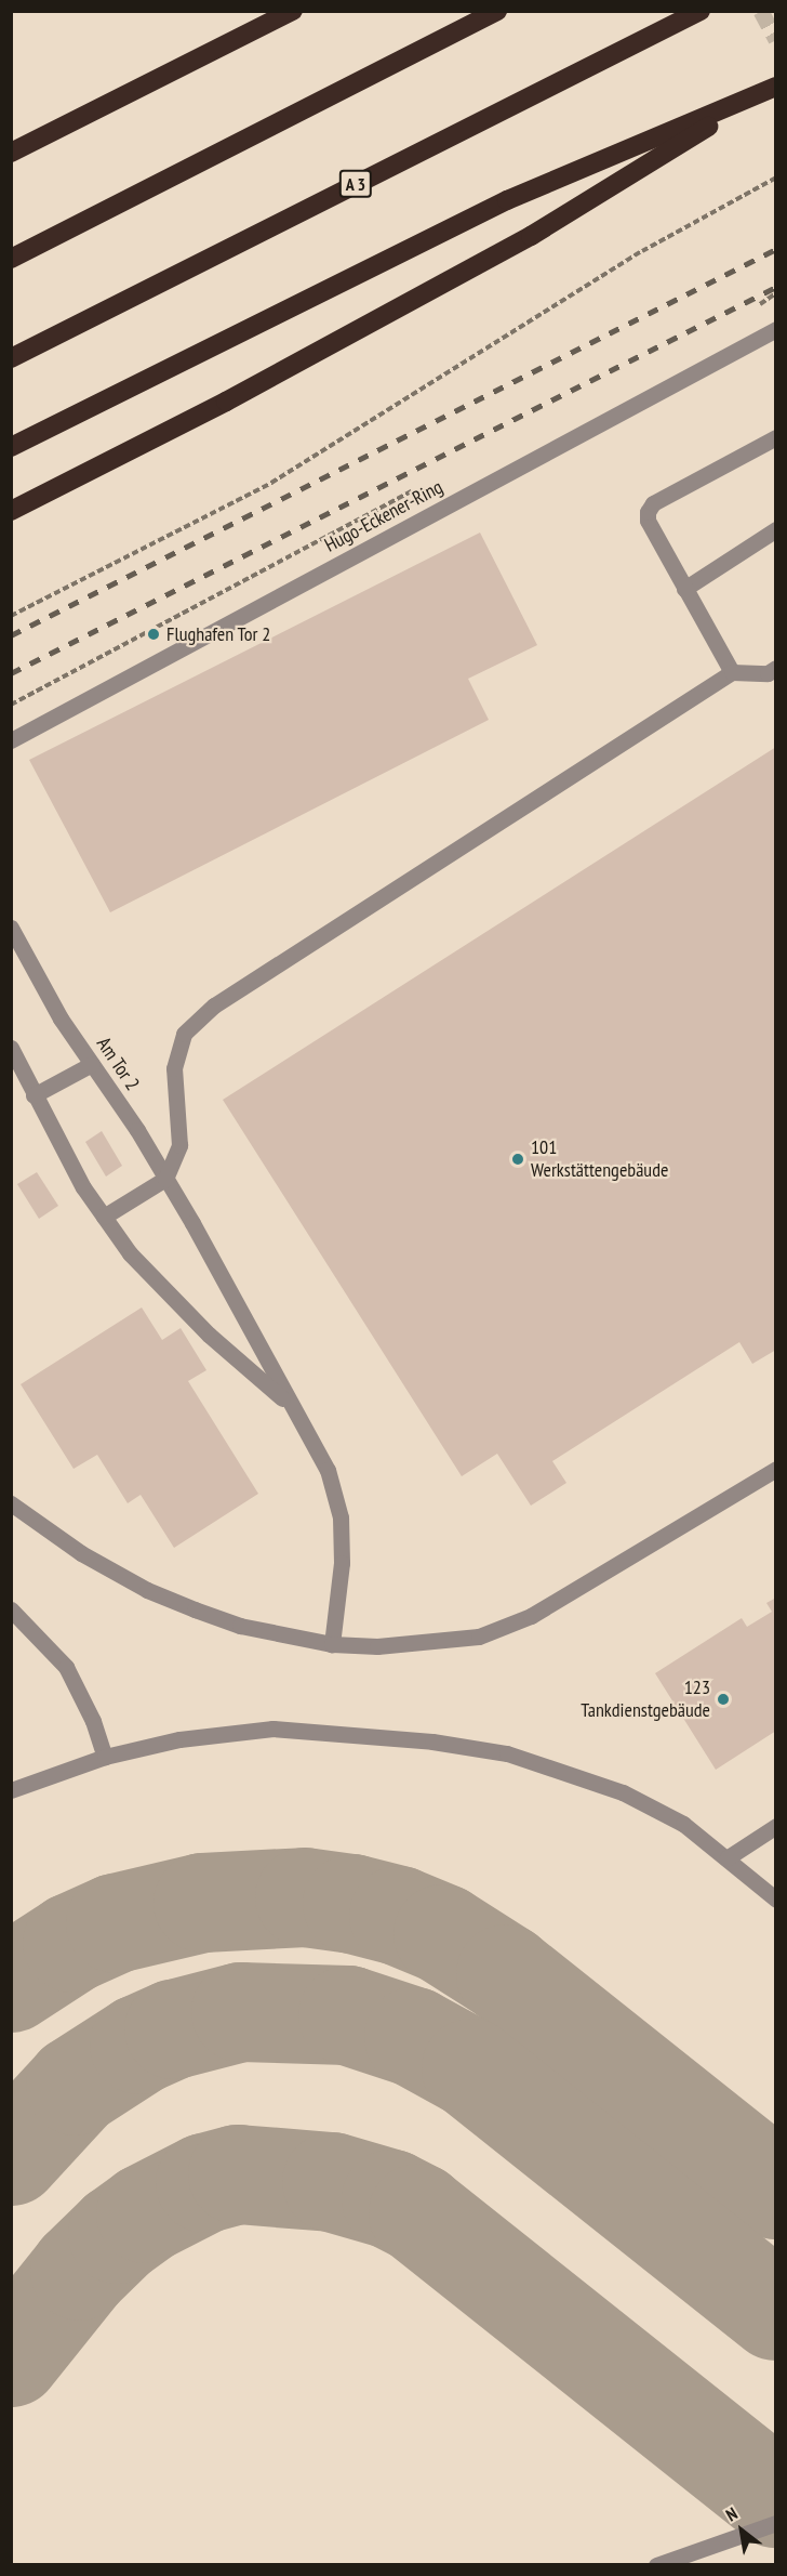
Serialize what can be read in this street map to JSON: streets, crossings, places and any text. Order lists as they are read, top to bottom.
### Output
{
  "streets": {
    "highway": ["A 3"],
    "street": ["Hugo-Eckener-Ring", "Am Tor 2"]
  },
  "places": ["Flughafen Tor 2", "101 Werkstättengebäude", "123 Tankdienstgebäude"],
  "north": "top left"
}
